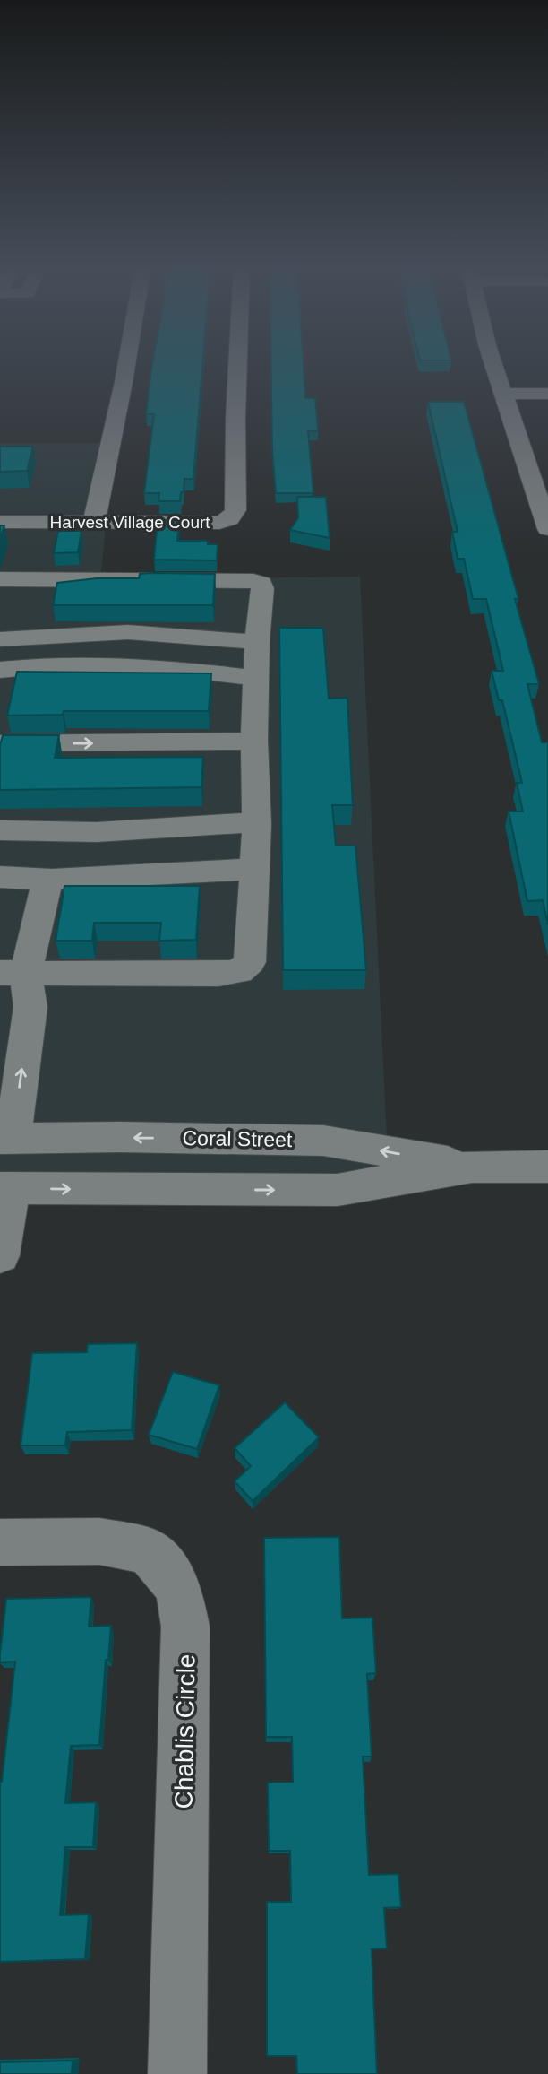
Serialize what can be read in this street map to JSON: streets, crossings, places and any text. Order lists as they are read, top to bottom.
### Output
{
  "streets": {
    "street": ["Harvest Village Court", "Coral Street", "Chablis Circle"]
  }
}
